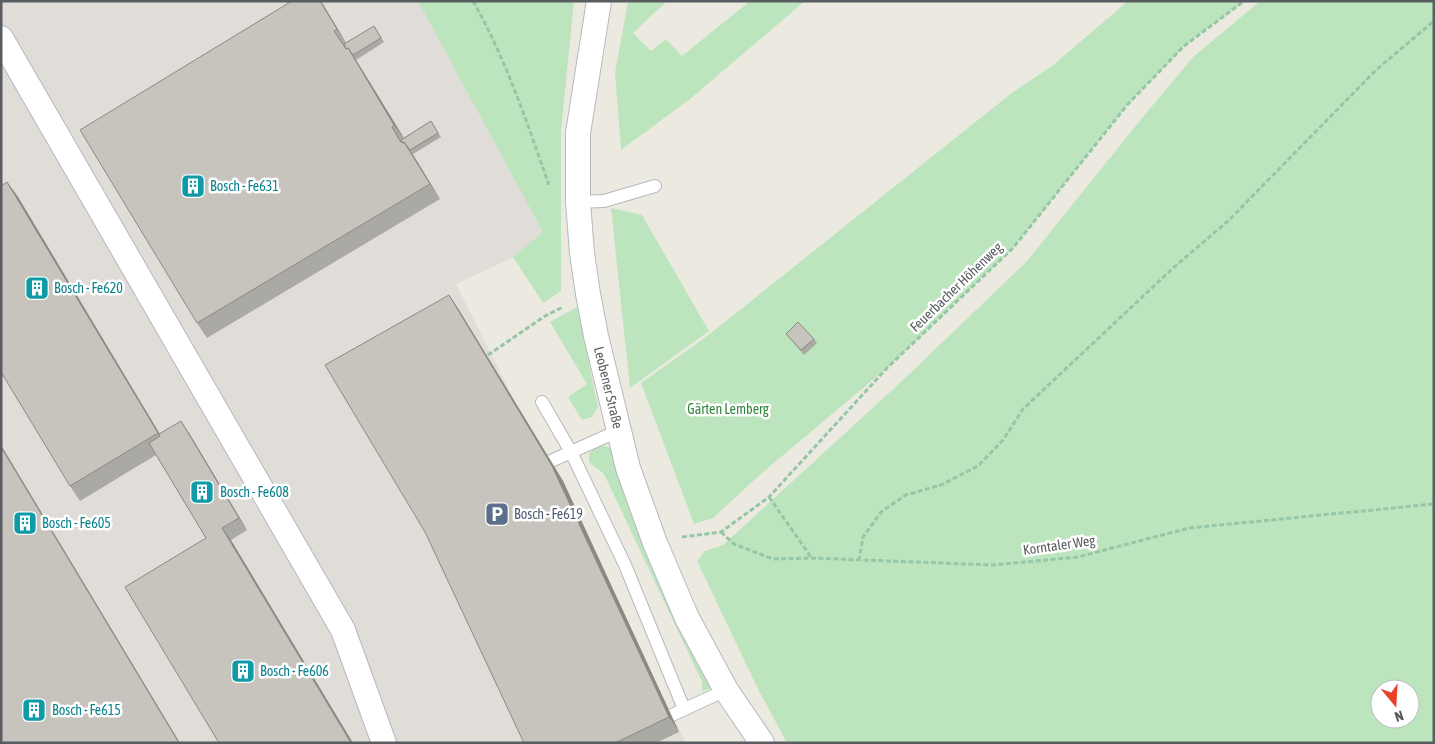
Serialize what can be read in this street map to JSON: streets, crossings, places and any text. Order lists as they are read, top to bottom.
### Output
{
  "streets": {
    "street": ["Leobener Straße"],
    "path": ["Feuerbacher Höhenweg", "Korntaler Weg"]
  },
  "crossings": [
    ["Feuerbacher Höhenweg", "Korntaler Weg"]
  ],
  "parks": ["Gärten Lemberg"],
  "places": {
    "building": [
      "Bosch - Fe631",
      "Bosch - Fe620",
      "Bosch - Fe608",
      "Bosch - Fe605",
      "Bosch - Fe606",
      "Bosch - Fe615"
    ],
    "parking": ["Bosch - Fe619"]
  },
  "north": "bottom"
}
